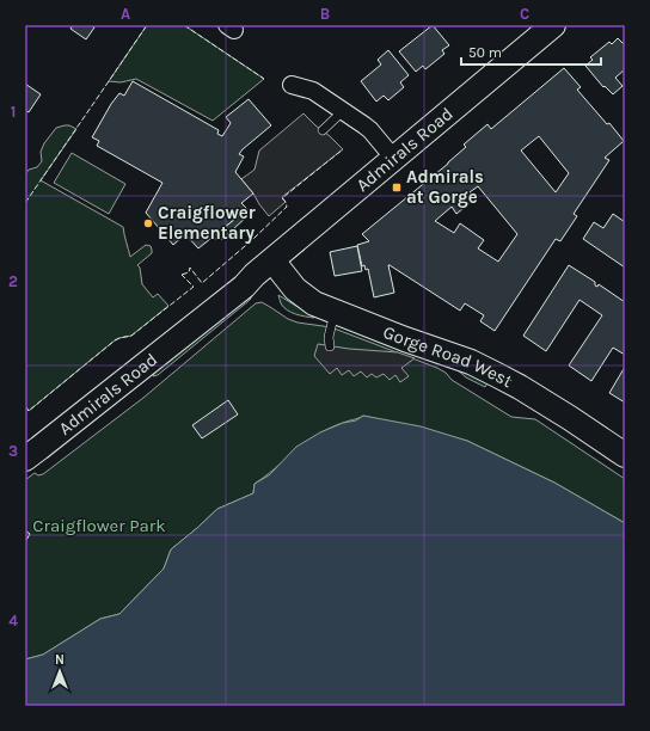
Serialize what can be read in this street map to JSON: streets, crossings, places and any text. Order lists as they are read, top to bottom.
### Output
{
  "streets": {
    "main road": ["Admirals Road", "Gorge Road West"]
  },
  "crossings": [
    ["Admirals Road", "Gorge Road West"]
  ],
  "parks": ["Craigflower Park"],
  "places": {
    "transit": ["Admirals at Gorge"],
    "other": ["Craigflower Elementary"]
  },
  "scale_bar": "50 m",
  "north": "top",
  "grid": {
    "columns": ["A", "B", "C"],
    "rows": [
      "1",
      "2",
      "3",
      "4"
    ]
  }
}
